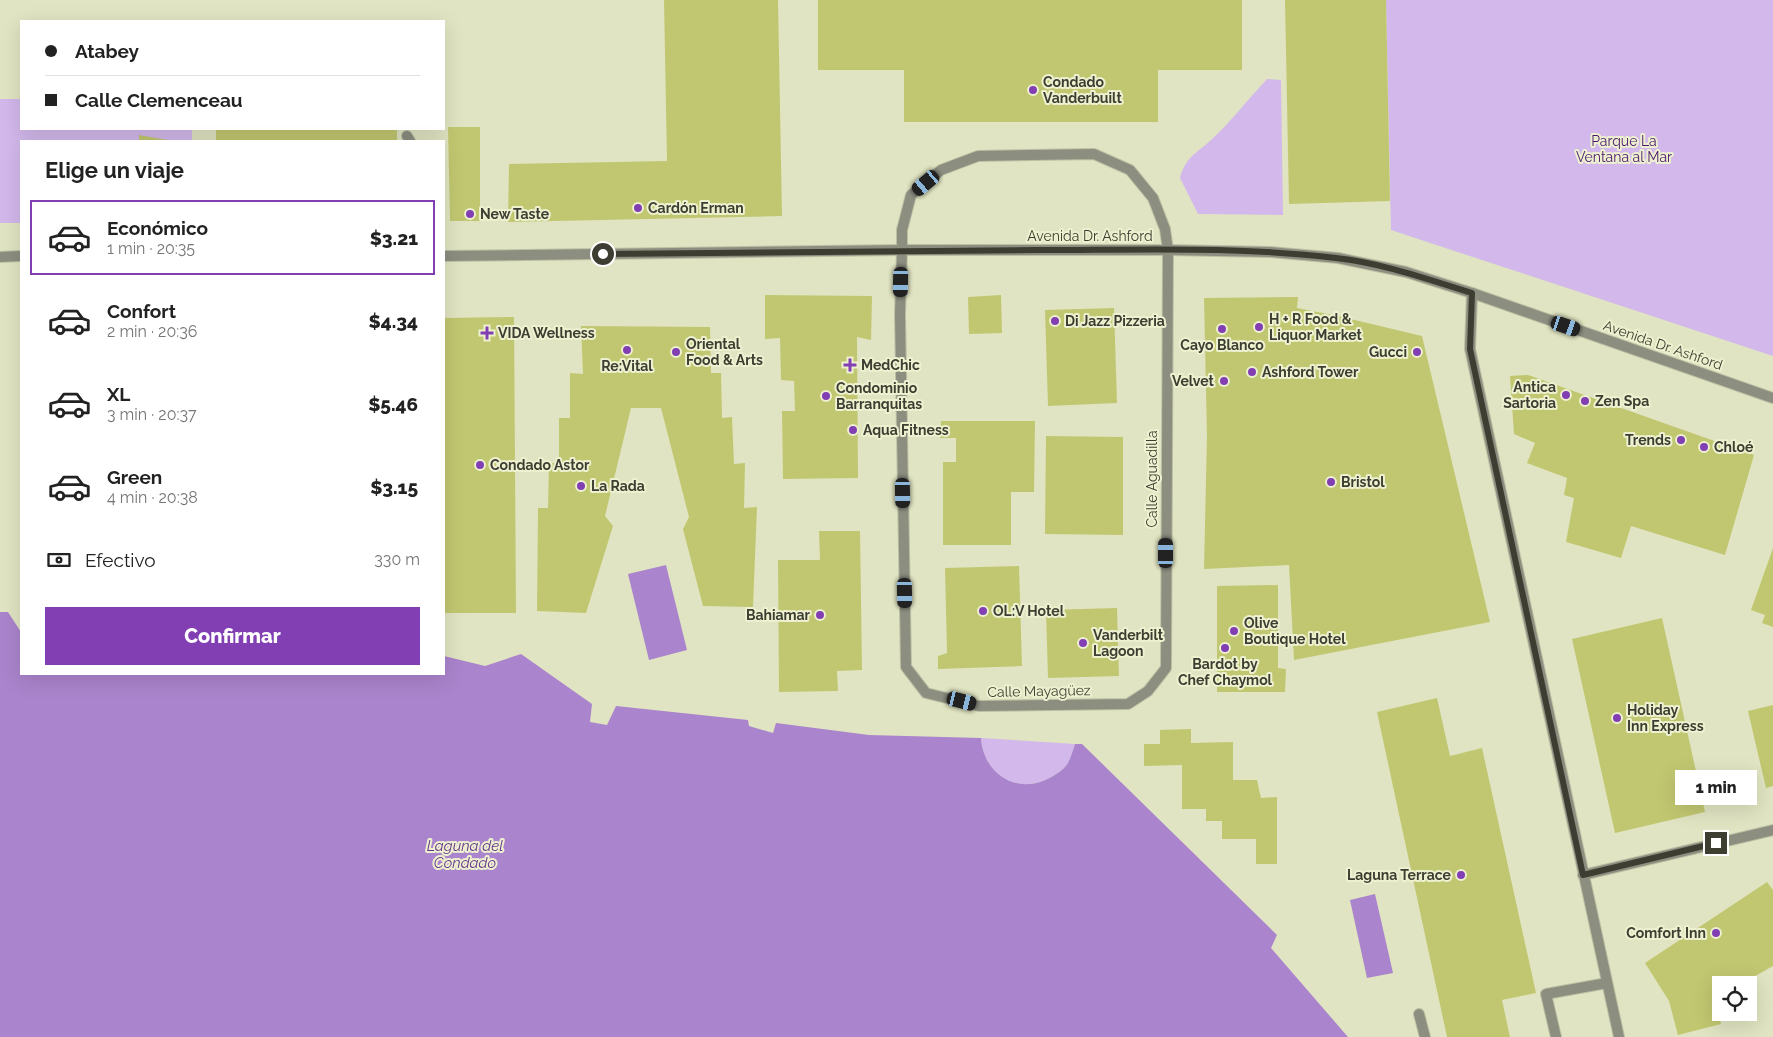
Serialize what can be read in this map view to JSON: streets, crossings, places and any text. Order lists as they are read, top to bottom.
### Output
{
  "streets": {
    "street": ["Avenida Dr. Ashford", "Calle Aguadilla", "Calle Mayagüez"]
  },
  "crossings": [
    ["Avenida Dr. Ashford", "Calle Aguadilla"],
    ["Avenida Dr. Ashford", "Calle Mayagüez"],
    ["Calle Aguadilla", "Calle Mayagüez"]
  ],
  "water": ["Laguna del Condado"],
  "parks": ["Parque La Ventana al Mar"],
  "places": {
    "other": [
      "Condado Vanderbuilt",
      "Cardón Erman",
      "New Taste",
      "Di Jazz Pizzeria",
      "H + R Food & Liquor Market",
      "Cayo Blanco",
      "Re:Vital",
      "Oriental Food & Arts",
      "Gucci",
      "Ashford Tower",
      "Velvet",
      "Antica Sartoria",
      "Condominio Barranquitas",
      "Zen Spa",
      "Aqua Fitness",
      "Trends",
      "Chloé",
      "Condado Astor",
      "Bristol",
      "La Rada",
      "OL:V Hotel",
      "Bahiamar",
      "Olive Boutique Hotel",
      "Vanderbilt Lagoon",
      "Bardot by Chef Chaymol",
      "Holiday Inn Express",
      "Laguna Terrace",
      "Comfort Inn"
    ],
    "health": ["VIDA Wellness", "MedChic"]
  },
  "page": {
    "banner": ["Atabey", "Calle Clemenceau"],
    "heading": "Elige un viaje",
    "list": [
      {
        "name": "Económico",
        "note": "1 min · 20:35",
        "value": "$3.21"
      },
      {
        "name": "Confort",
        "note": "2 min · 20:36",
        "value": "$4.34"
      },
      {
        "name": "XL",
        "note": "3 min · 20:37",
        "value": "$5.46"
      },
      {
        "name": "Green",
        "note": "4 min · 20:38",
        "value": "$3.15"
      }
    ],
    "pay": ["Efectivo", "330 m"],
    "buttons": "Confirmar",
    "bubble": "1 min"
  }
}
